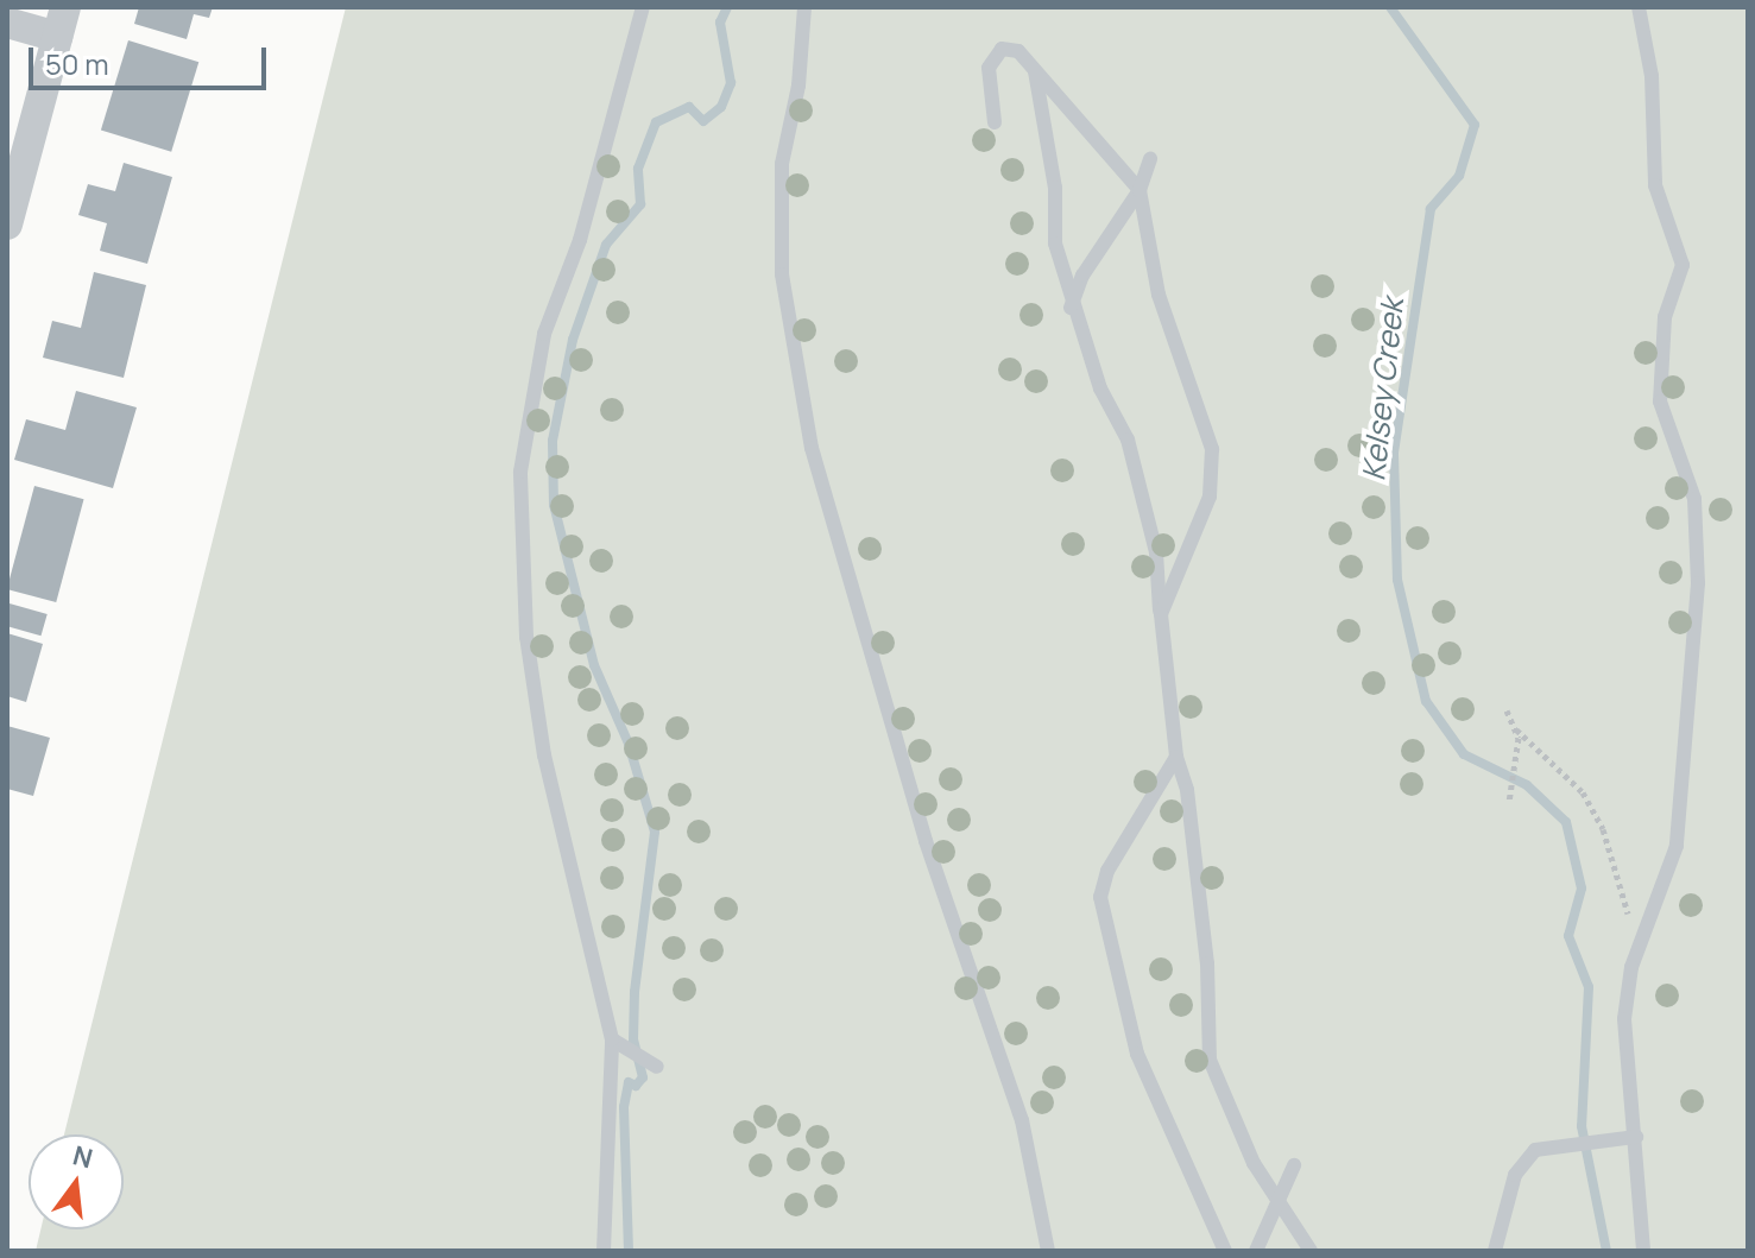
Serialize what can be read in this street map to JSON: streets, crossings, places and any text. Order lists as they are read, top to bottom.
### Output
{
  "water": ["Kelsey Creek"],
  "scale_bar": "50 m",
  "north": "top"
}
